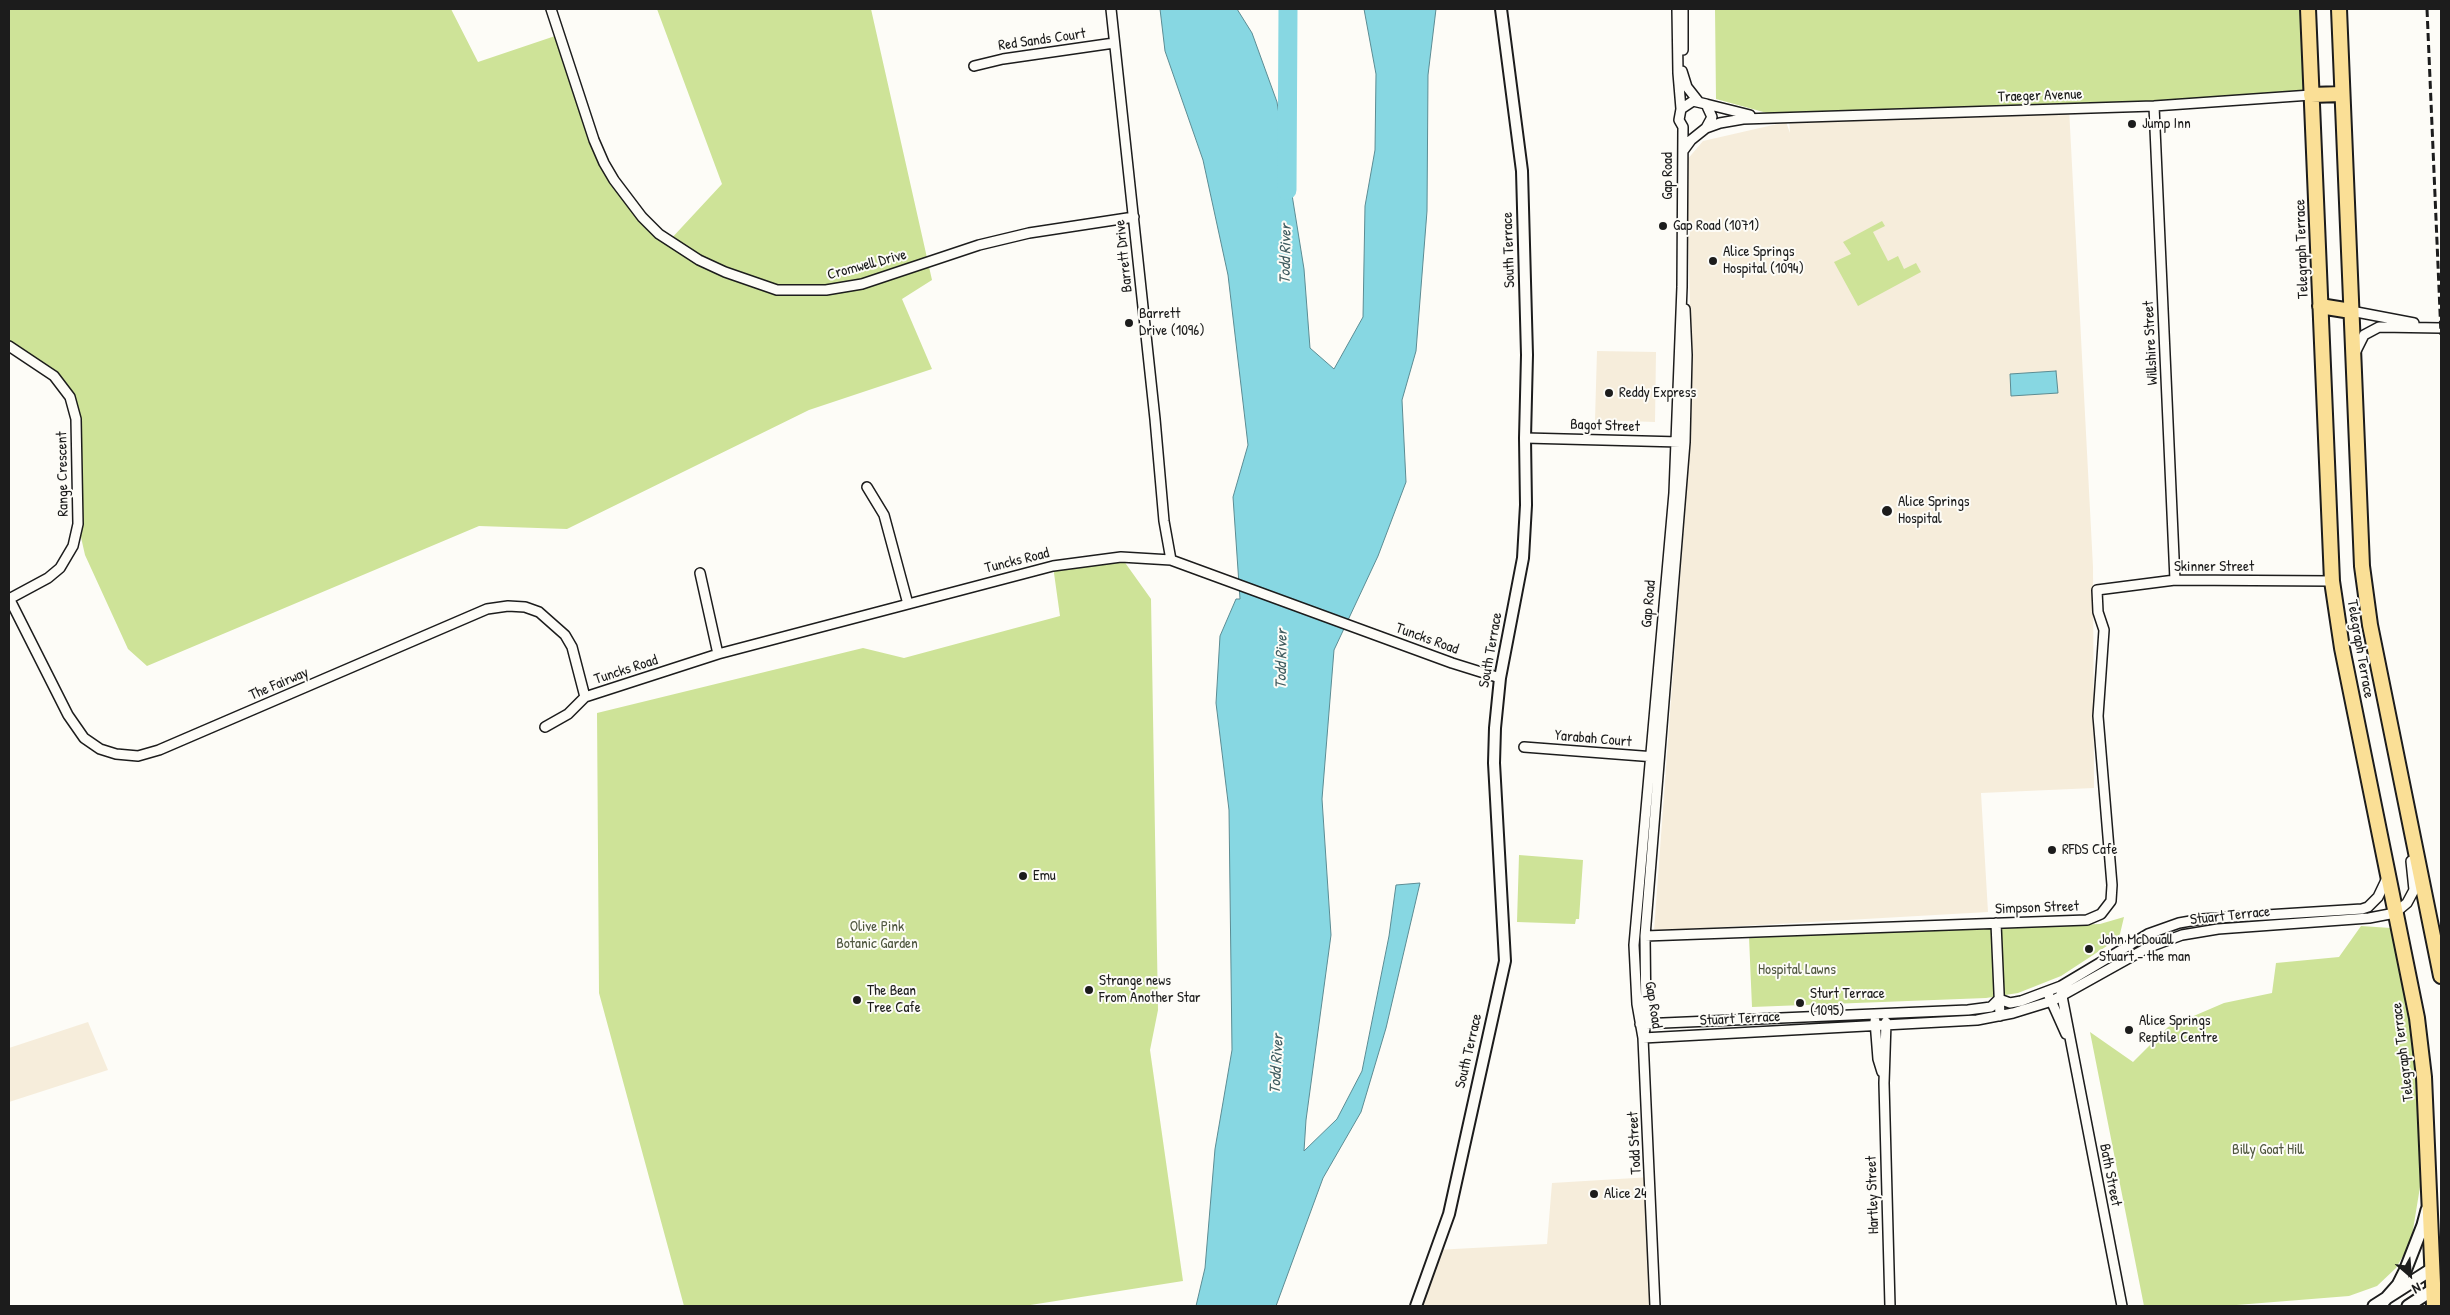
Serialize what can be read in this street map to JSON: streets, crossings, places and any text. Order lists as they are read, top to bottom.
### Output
{
  "streets": {
    "highway": ["Telegraph Terrace"],
    "street": [
      "Red Sands Court",
      "Traeger Avenue",
      "Gap Road",
      "South Terrace",
      "Barrett Drive",
      "Cromwell Drive",
      "Willshire Street",
      "Bagot Street",
      "Range Crescent",
      "Tuncks Road",
      "Skinner Street",
      "The Fairway",
      "Yarabah Court",
      "Simpson Street",
      "Stuart Terrace",
      "Todd Street",
      "Bath Street",
      "Hartley Street"
    ]
  },
  "crossings": [
    ["Red Sands Court", "Barrett Drive"],
    ["Traeger Avenue", "Gap Road"],
    ["Traeger Avenue", "Telegraph Terrace"],
    ["Traeger Avenue", "Willshire Street"],
    ["Gap Road", "Bagot Street"],
    ["Gap Road", "Yarabah Court"],
    ["Gap Road", "Simpson Street"],
    ["Gap Road", "Stuart Terrace"],
    ["Gap Road", "Todd Street"],
    ["Telegraph Terrace", "Skinner Street"],
    ["Telegraph Terrace", "Stuart Terrace"],
    ["South Terrace", "Bagot Street"],
    ["South Terrace", "Tuncks Road"],
    ["Barrett Drive", "Cromwell Drive"],
    ["Barrett Drive", "Tuncks Road"],
    ["Willshire Street", "Skinner Street"],
    ["Range Crescent", "The Fairway"],
    ["Tuncks Road", "The Fairway"],
    ["Skinner Street", "Simpson Street"],
    ["Stuart Terrace", "Todd Street"],
    ["Stuart Terrace", "Bath Street"],
    ["Stuart Terrace", "Hartley Street"]
  ],
  "water": ["Todd River"],
  "parks": ["Olive Pink Botanic Garden", "Hospital Lawns", "Billy Goat Hill"],
  "places": [
    "Jump Inn",
    "Gap Road (1071)",
    "Alice Springs Hospital (1094)",
    "Barrett Drive (1096)",
    "Reddy Express",
    "Alice Springs Hospital",
    "RFDS Cafe",
    "Emu",
    "John McDouall Stuart - the man",
    "Strange news From Another Star",
    "The Bean Tree Cafe",
    "Sturt Terrace (1095)",
    "Alice Springs Reptile Centre",
    "Alice 24"
  ],
  "north": "bottom right"
}
